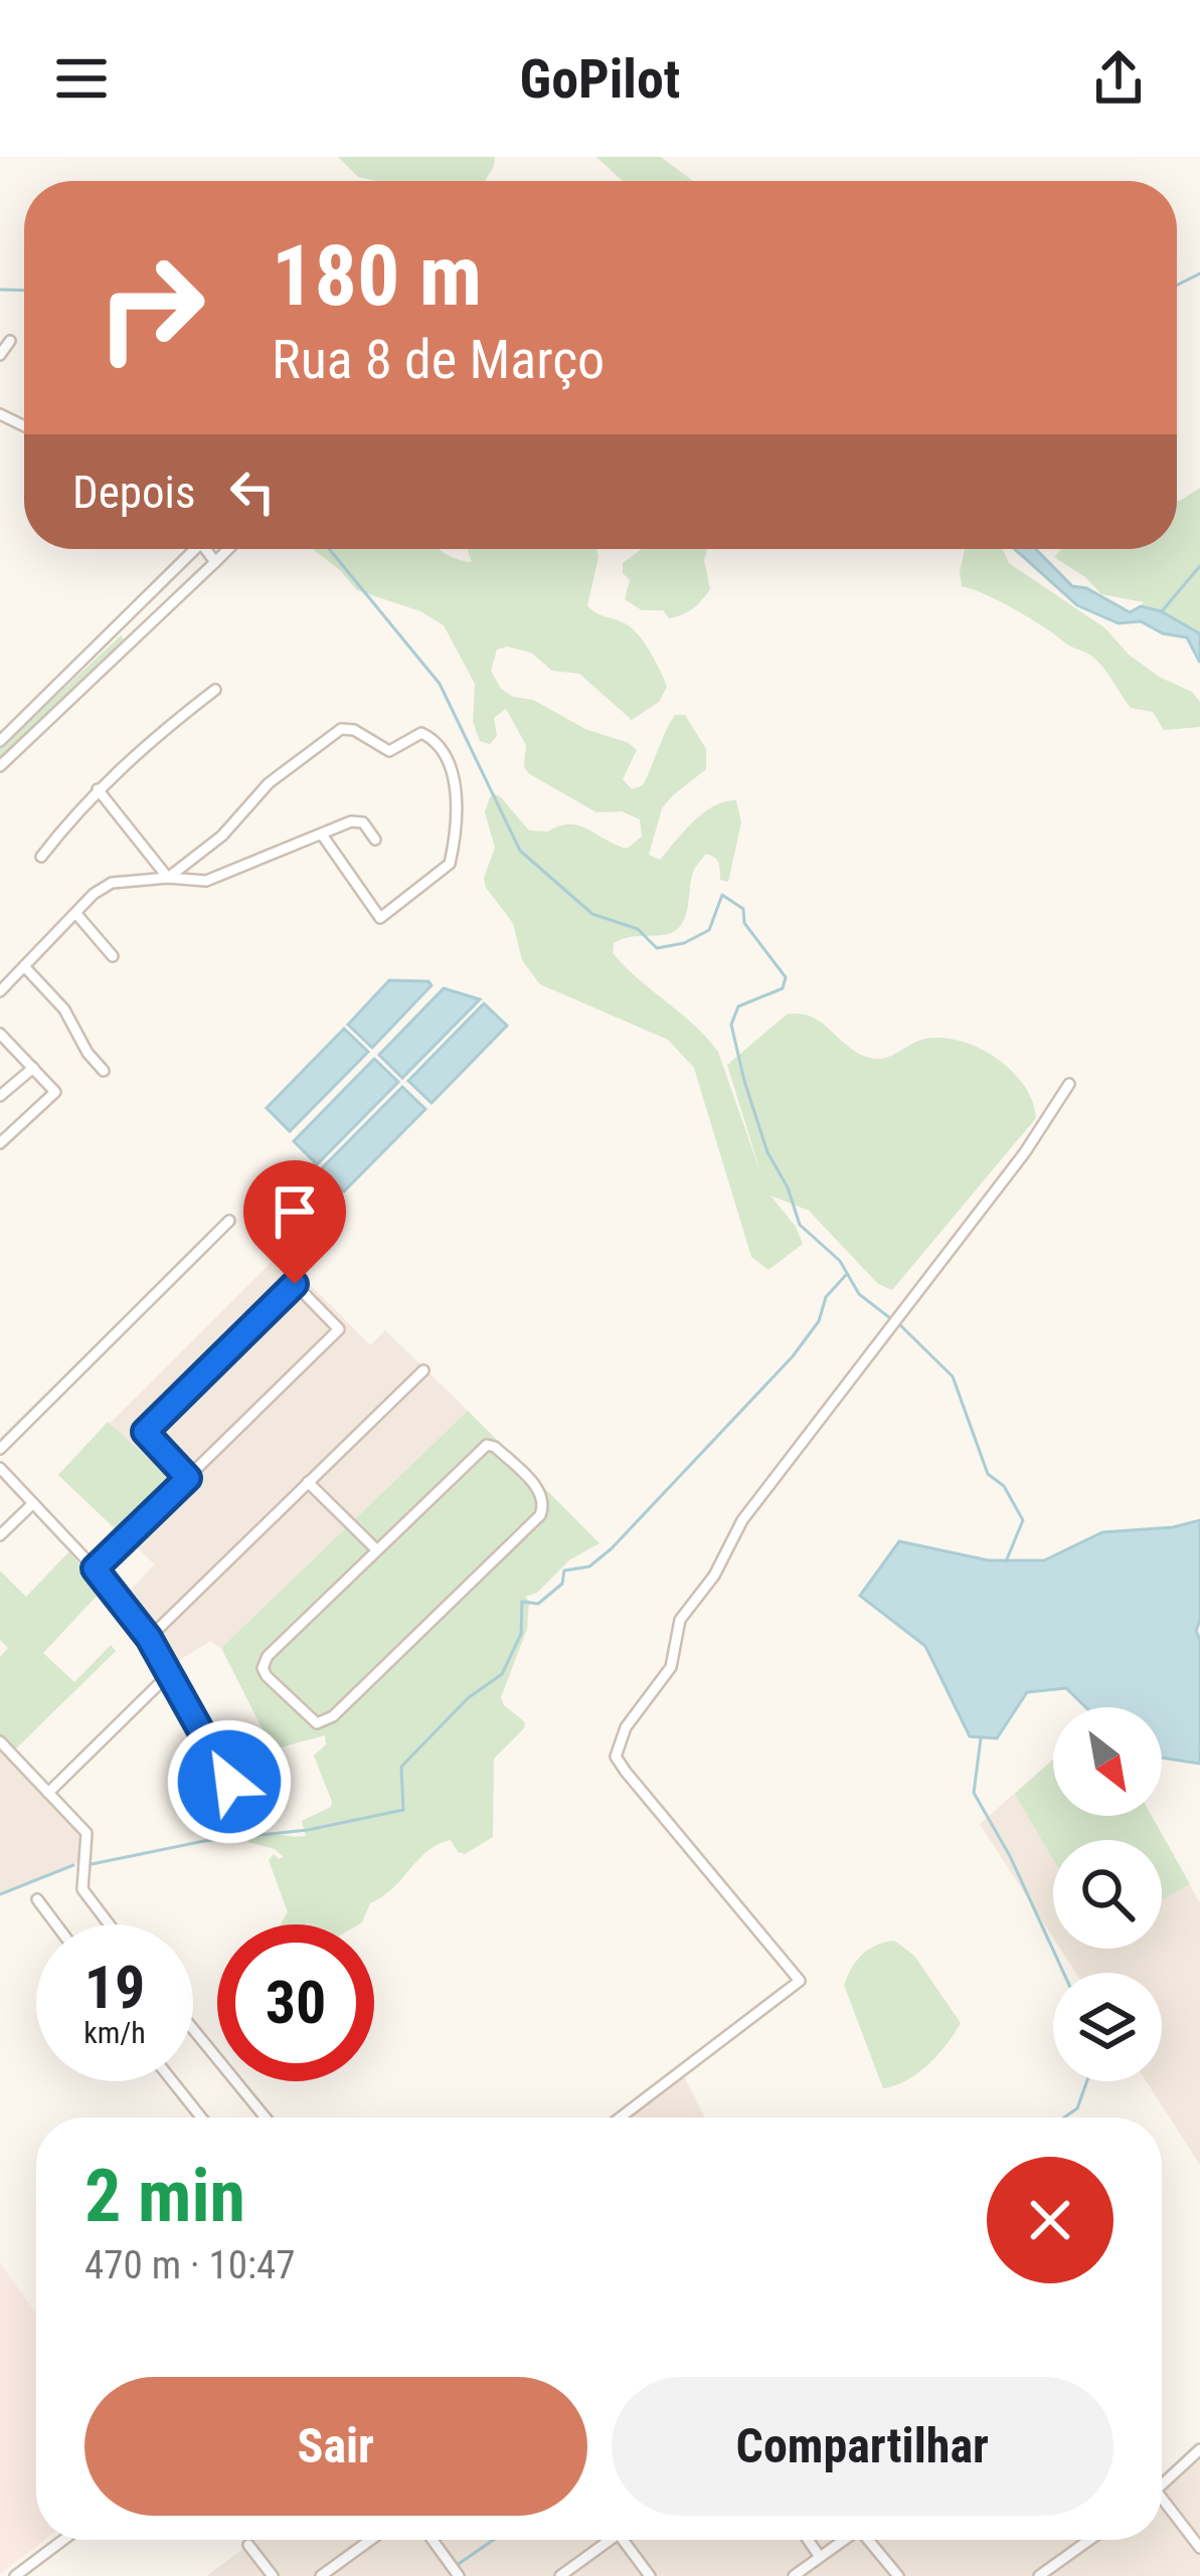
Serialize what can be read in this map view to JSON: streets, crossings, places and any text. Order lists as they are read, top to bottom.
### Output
{
  "north": "bottom right",
  "page": {
    "header": "GoPilot",
    "turn": ["180 m", "Rua 8 de Março"],
    "then": "Depois",
    "speed": "19 km/h",
    "limit": "30",
    "heading": ["2 min", "470 m · 10:47"],
    "buttons": ["Sair", "Compartilhar"]
  }
}
